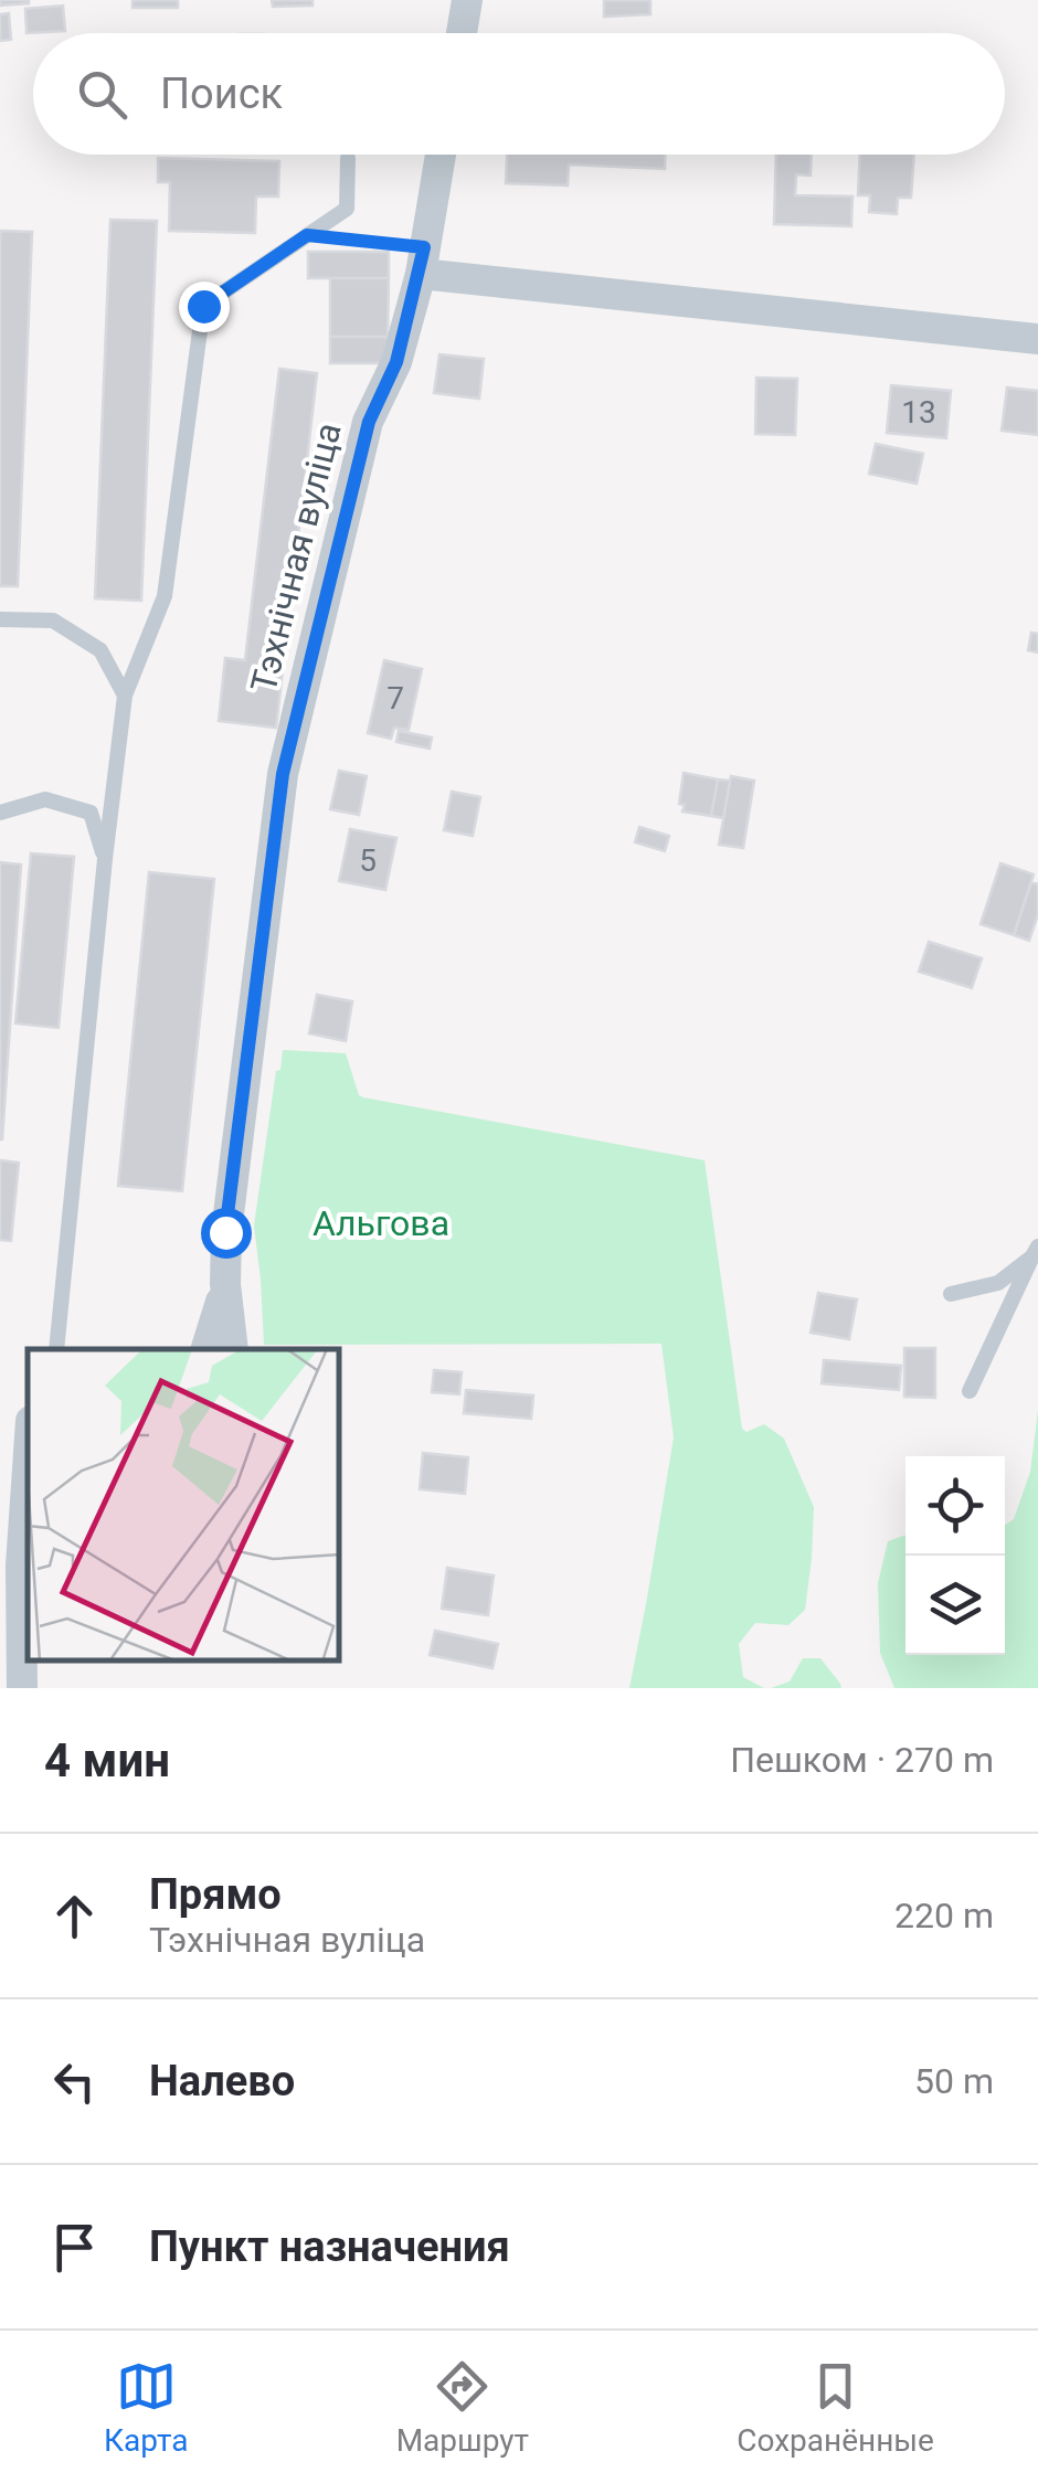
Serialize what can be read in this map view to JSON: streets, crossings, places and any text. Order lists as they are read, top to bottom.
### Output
{
  "streets": {
    "street": ["Тэхнічная вуліца"]
  },
  "parks": ["Альгова"],
  "house_numbers": ["13", "7", "5"],
  "page": {
    "search": "Поиск",
    "heading": ["4 мин", "Пешком · 270 m"],
    "list": [
      ["Прямо", "Тэхнічная вуліца", "220 m"],
      ["Налево", "50 m"],
      "Пункт назначения"
    ],
    "nav": ["Карта", "Маршрут", "Сохранённые"]
  }
}
